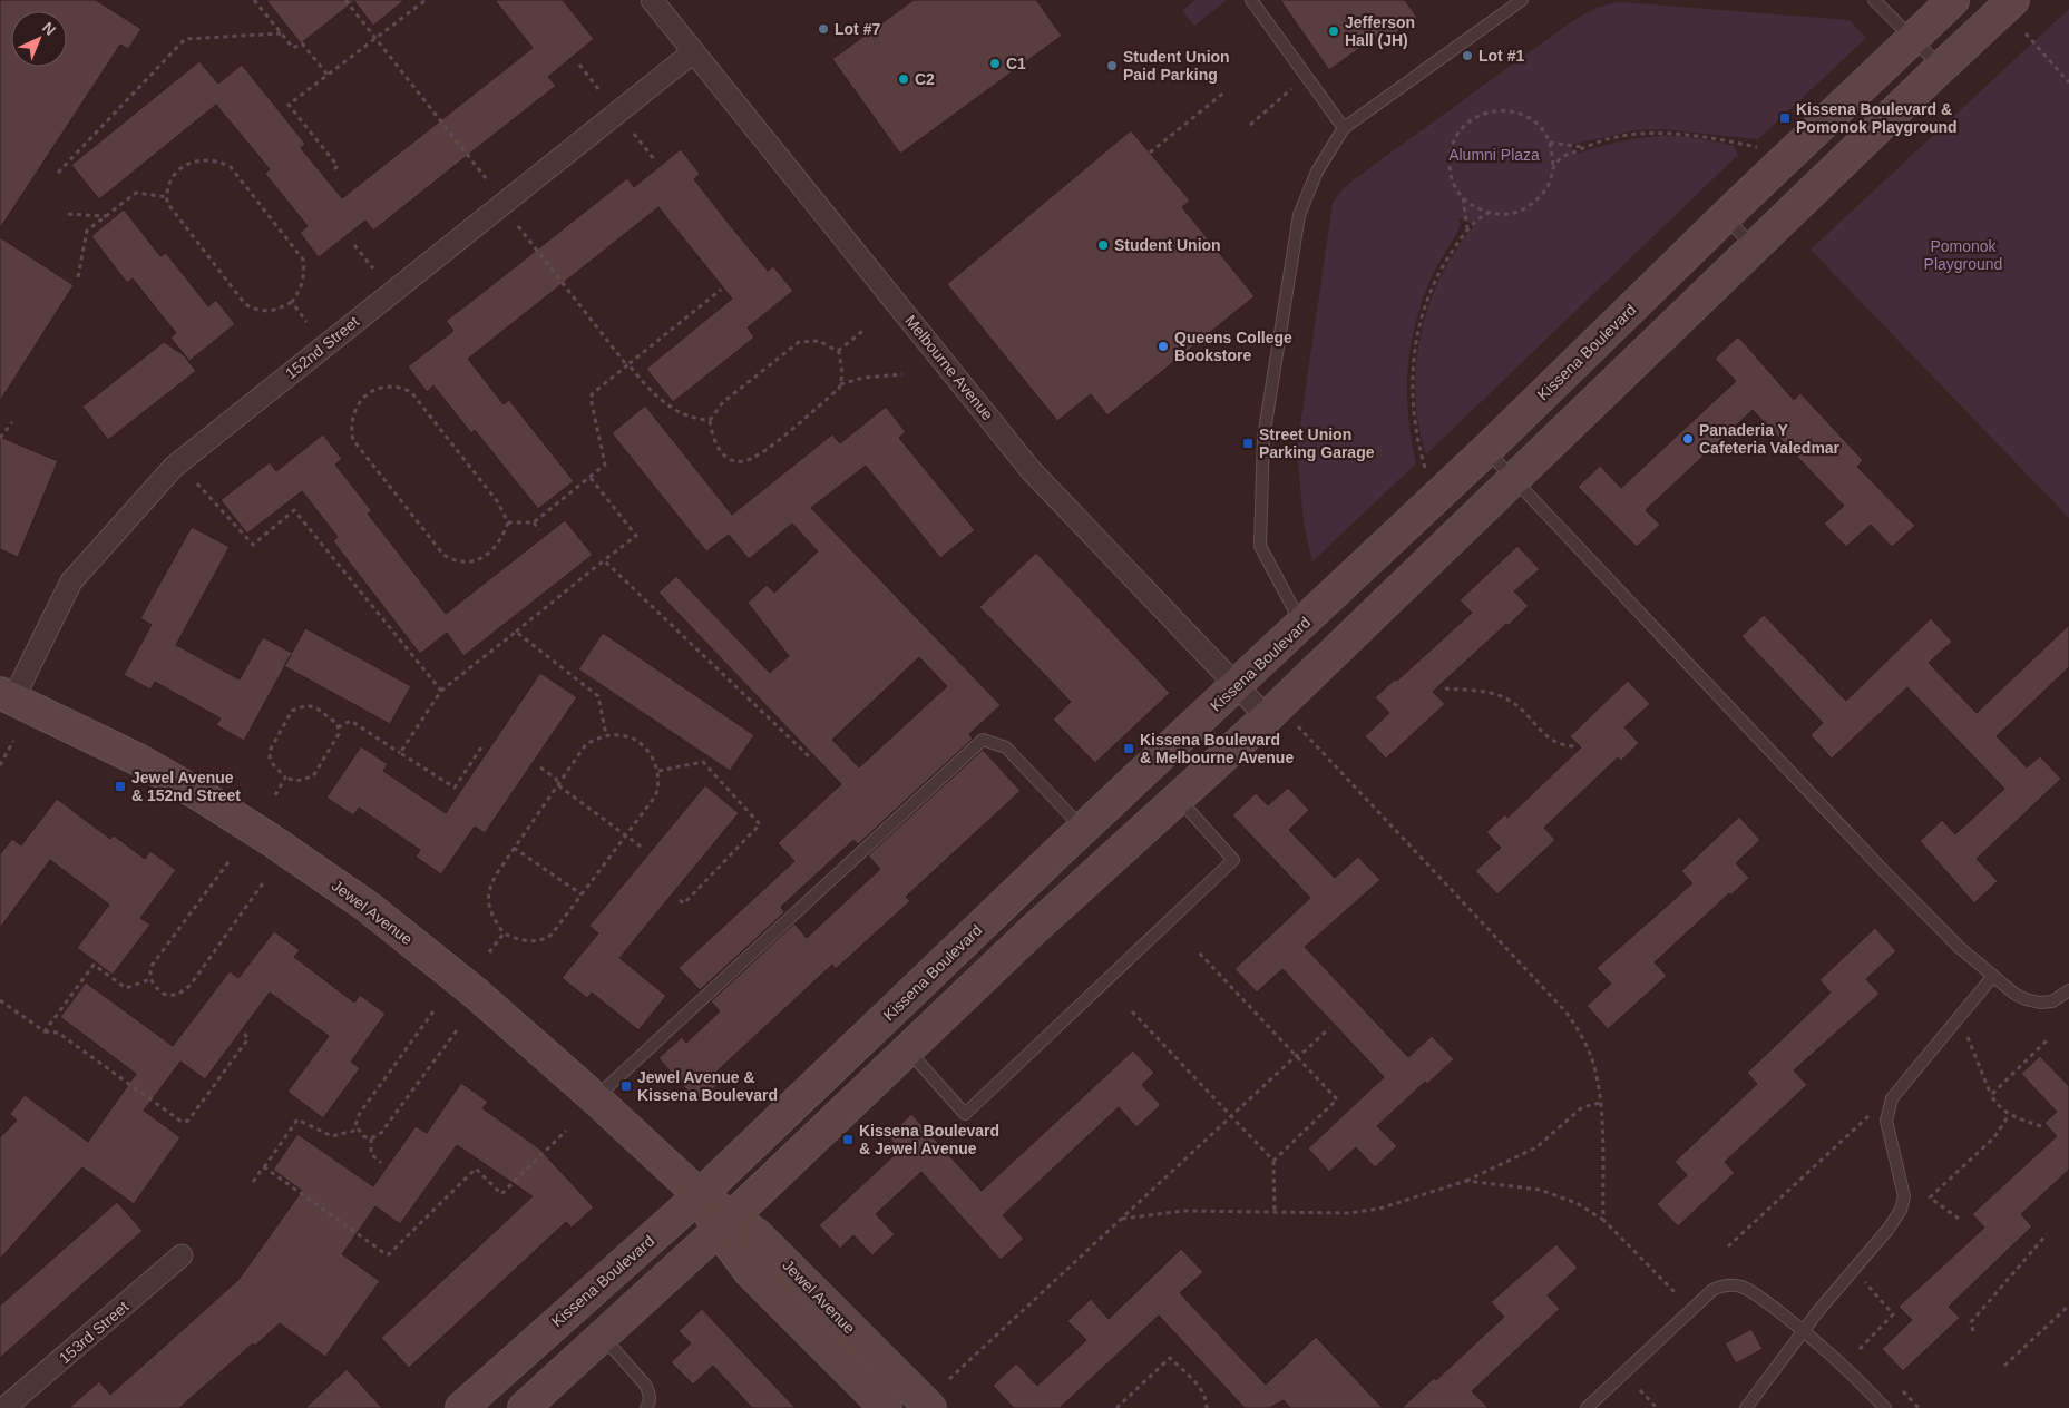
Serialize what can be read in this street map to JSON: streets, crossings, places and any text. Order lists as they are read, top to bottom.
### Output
{
  "streets": {
    "main road": ["Kissena Boulevard", "Jewel Avenue"],
    "street": ["152nd Street", "Melbourne Avenue", "153rd Street"]
  },
  "crossings": [
    ["152nd Street", "Melbourne Avenue"],
    ["152nd Street", "Jewel Avenue"],
    ["Kissena Boulevard", "Melbourne Avenue"],
    ["Kissena Boulevard", "Jewel Avenue"]
  ],
  "parks": ["Alumni Plaza", "Pomonok Playground"],
  "places": {
    "other": [
      "Lot #7",
      "Jefferson Hall (JH)",
      "Lot #1",
      "C1",
      "Student Union Paid Parking",
      "C2",
      "Student Union",
      "Queens College Bookstore",
      "Panaderia Y Cafeteria Valedmar"
    ],
    "transit": [
      "Kissena Boulevard & Pomonok Playground",
      "Street Union Parking Garage",
      "Kissena Boulevard & Melbourne Avenue",
      "Jewel Avenue & 152nd Street",
      "Jewel Avenue & Kissena Boulevard",
      "Kissena Boulevard & Jewel Avenue"
    ]
  },
  "north": "top right"
}
